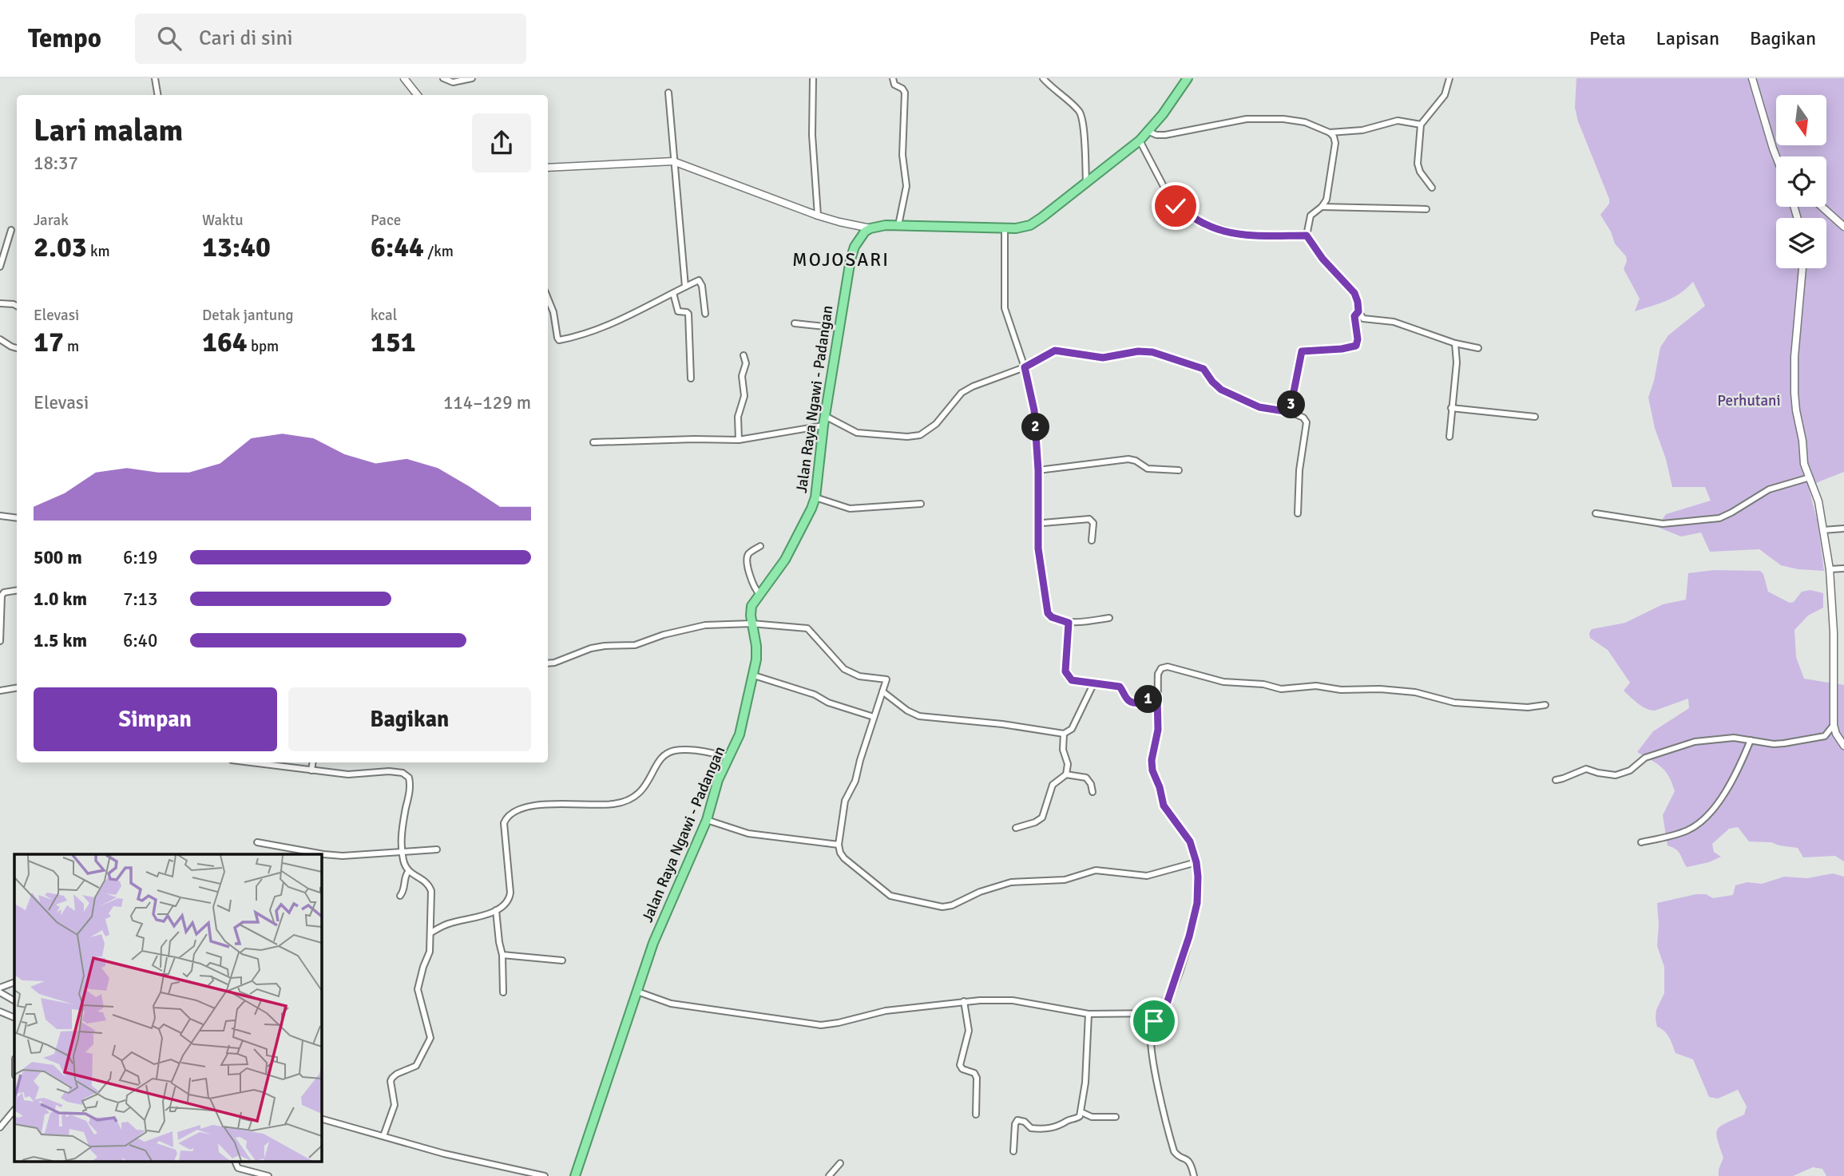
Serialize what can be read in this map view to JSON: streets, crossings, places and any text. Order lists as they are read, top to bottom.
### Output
{
  "streets": {
    "highway": ["Jalan Raya Ngawi - Padangan"]
  },
  "districts": ["MOJOSARI"],
  "parks": ["Perhutani"],
  "north": "bottom",
  "page": {
    "header": "Tempo",
    "search": "Cari di sini",
    "nav": ["Peta", "Lapisan", "Bagikan"],
    "heading": ["Lari malam", "18:37"],
    "stats": [
      ["Jarak", "2.03 km"],
      ["Waktu", "13:40"],
      ["Pace", "6:44 /km"],
      ["Elevasi", "17 m"],
      ["Detak jantung", "164 bpm"],
      ["kcal", "151"]
    ],
    "chart": ["Elevasi", "114–129 m"],
    "pins": ["3", "2", "1"],
    "list": [
      {
        "name": "500 m",
        "note": "6:19"
      },
      {
        "name": "1.0 km",
        "note": "7:13"
      },
      {
        "name": "1.5 km",
        "note": "6:40"
      }
    ],
    "buttons": ["Simpan", "Bagikan"]
  }
}
